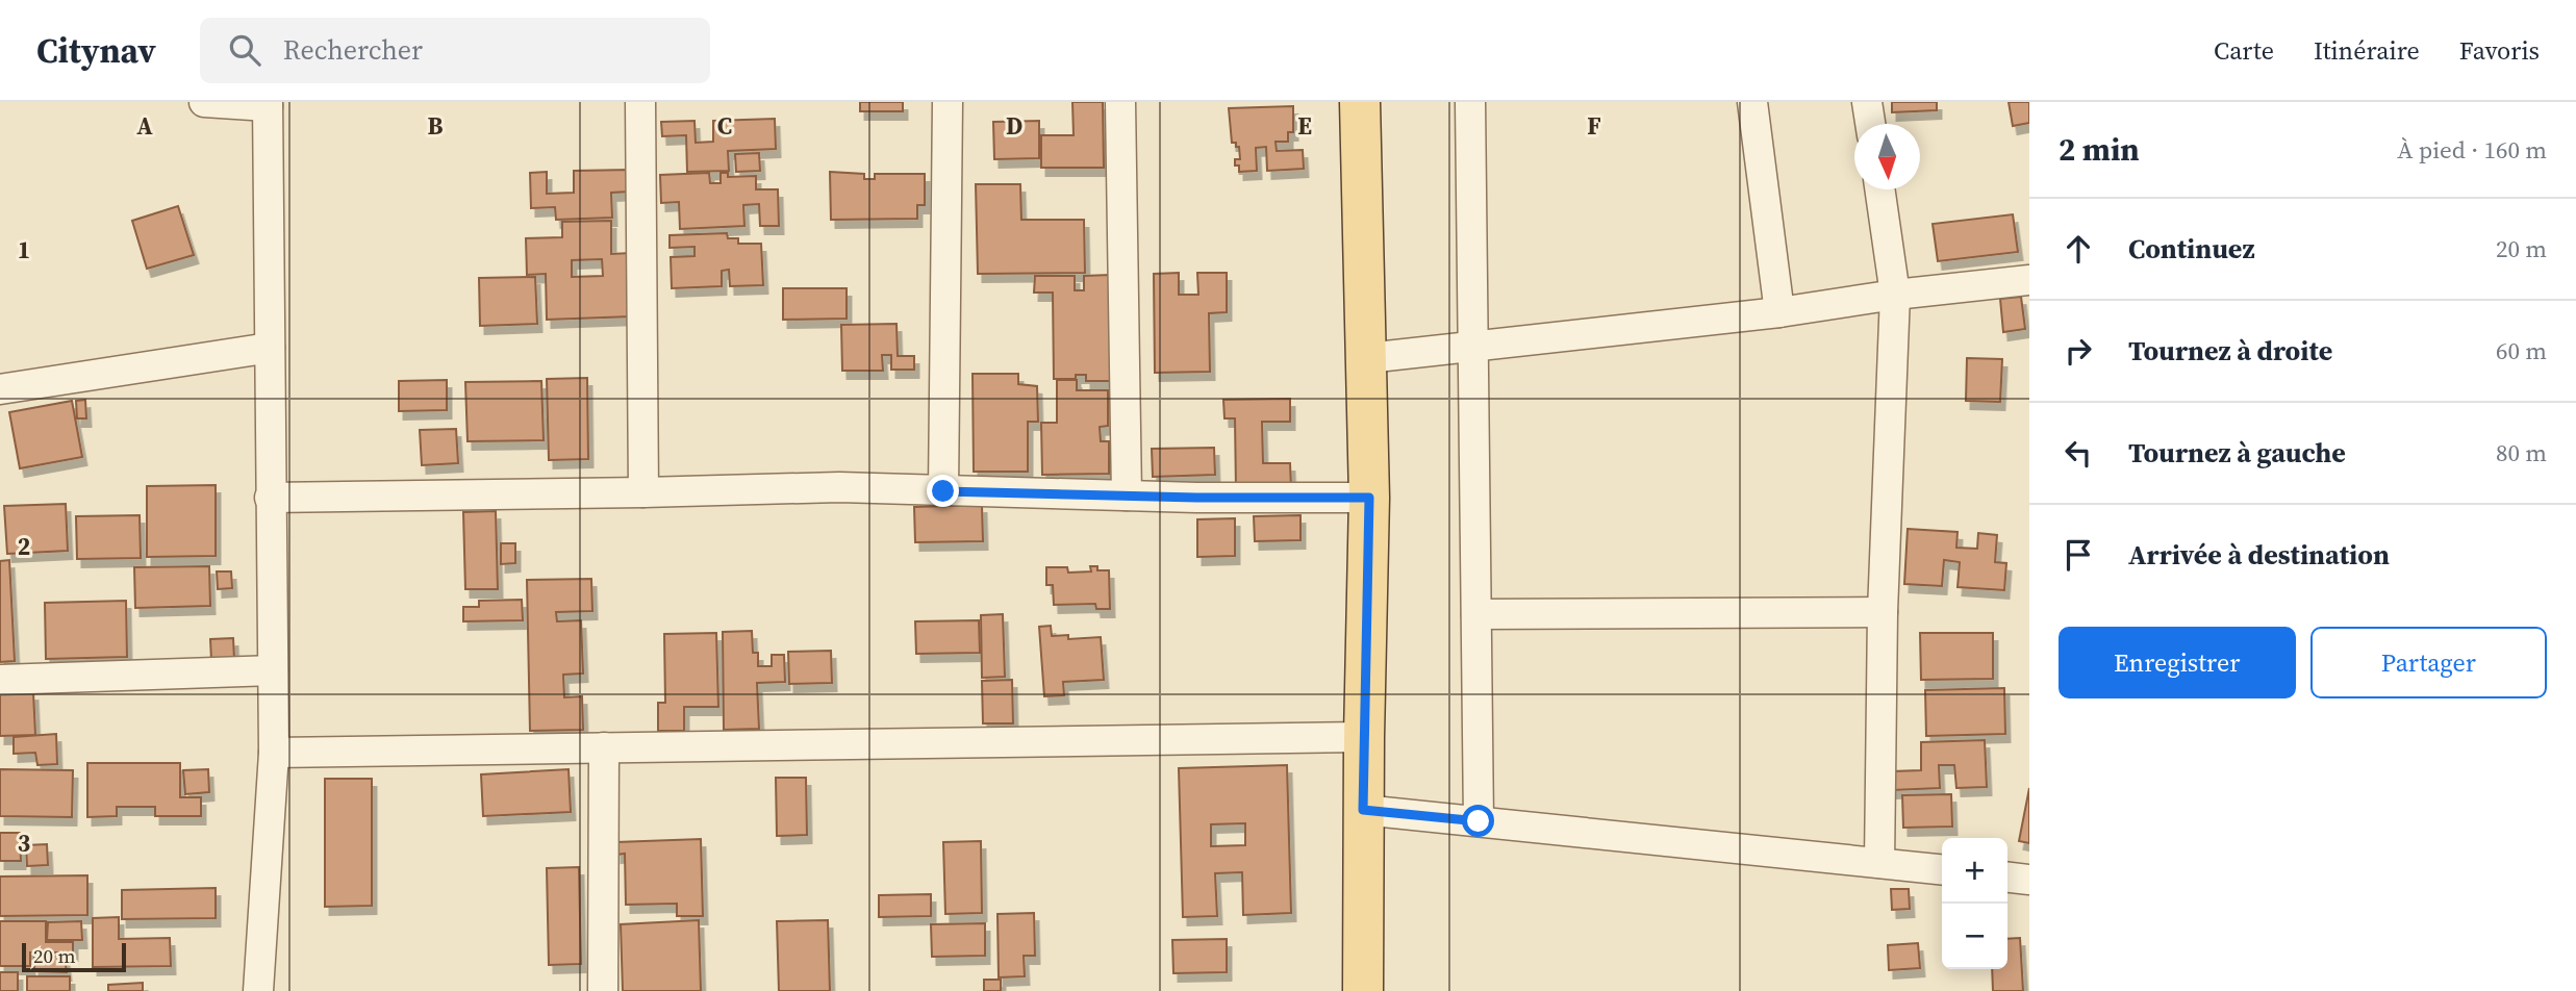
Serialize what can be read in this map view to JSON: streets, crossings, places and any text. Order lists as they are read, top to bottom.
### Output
{
  "scale_bar": "20 m",
  "north": "bottom",
  "page": {
    "header": "Citynav",
    "search": "Rechercher",
    "nav": ["Carte", "Itinéraire", "Favoris"],
    "heading": ["2 min", "À pied · 160 m"],
    "list": [
      ["Continuez", "20 m"],
      ["Tournez à droite", "60 m"],
      ["Tournez à gauche", "80 m"],
      "Arrivée à destination"
    ],
    "buttons": ["Enregistrer", "Partager"],
    "map_buttons": ["+", "−"],
    "scale": "20 m"
  },
  "grid": {
    "columns": [
      "A",
      "B",
      "C",
      "D",
      "E",
      "F"
    ],
    "rows": ["1", "2", "3"]
  }
}
